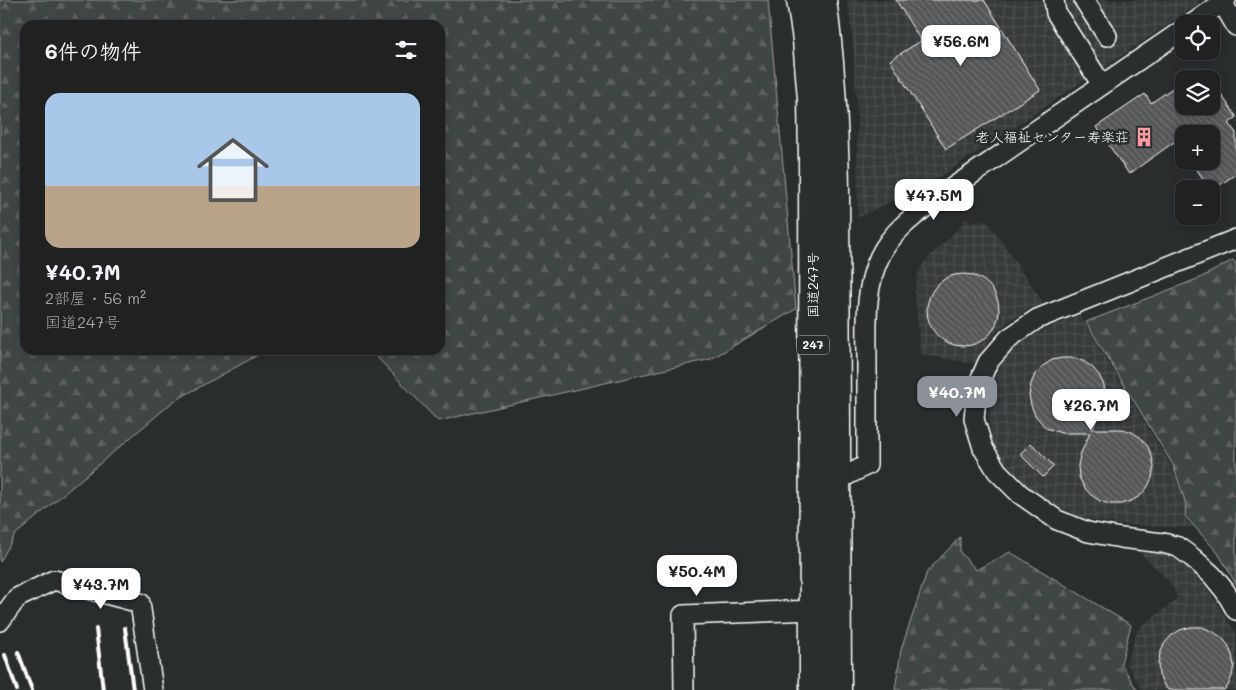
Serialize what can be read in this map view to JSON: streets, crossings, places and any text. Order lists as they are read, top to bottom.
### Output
{
  "streets": {
    "highway": ["国道247号", "247"]
  },
  "places": {
    "building": ["老人福祉センター寿楽荘"]
  },
  "page": {
    "map_buttons": ["+", "−"],
    "heading": "6件の物件",
    "price": [
      "¥56.6M",
      "¥47.5M",
      "¥40.7M",
      "¥26.7M",
      "¥50.4M",
      "¥43.7M"
    ],
    "list": [
      {
        "name": "¥40.7M",
        "note": "2部屋 · 56 m² · 国道247号"
      }
    ]
  }
}
